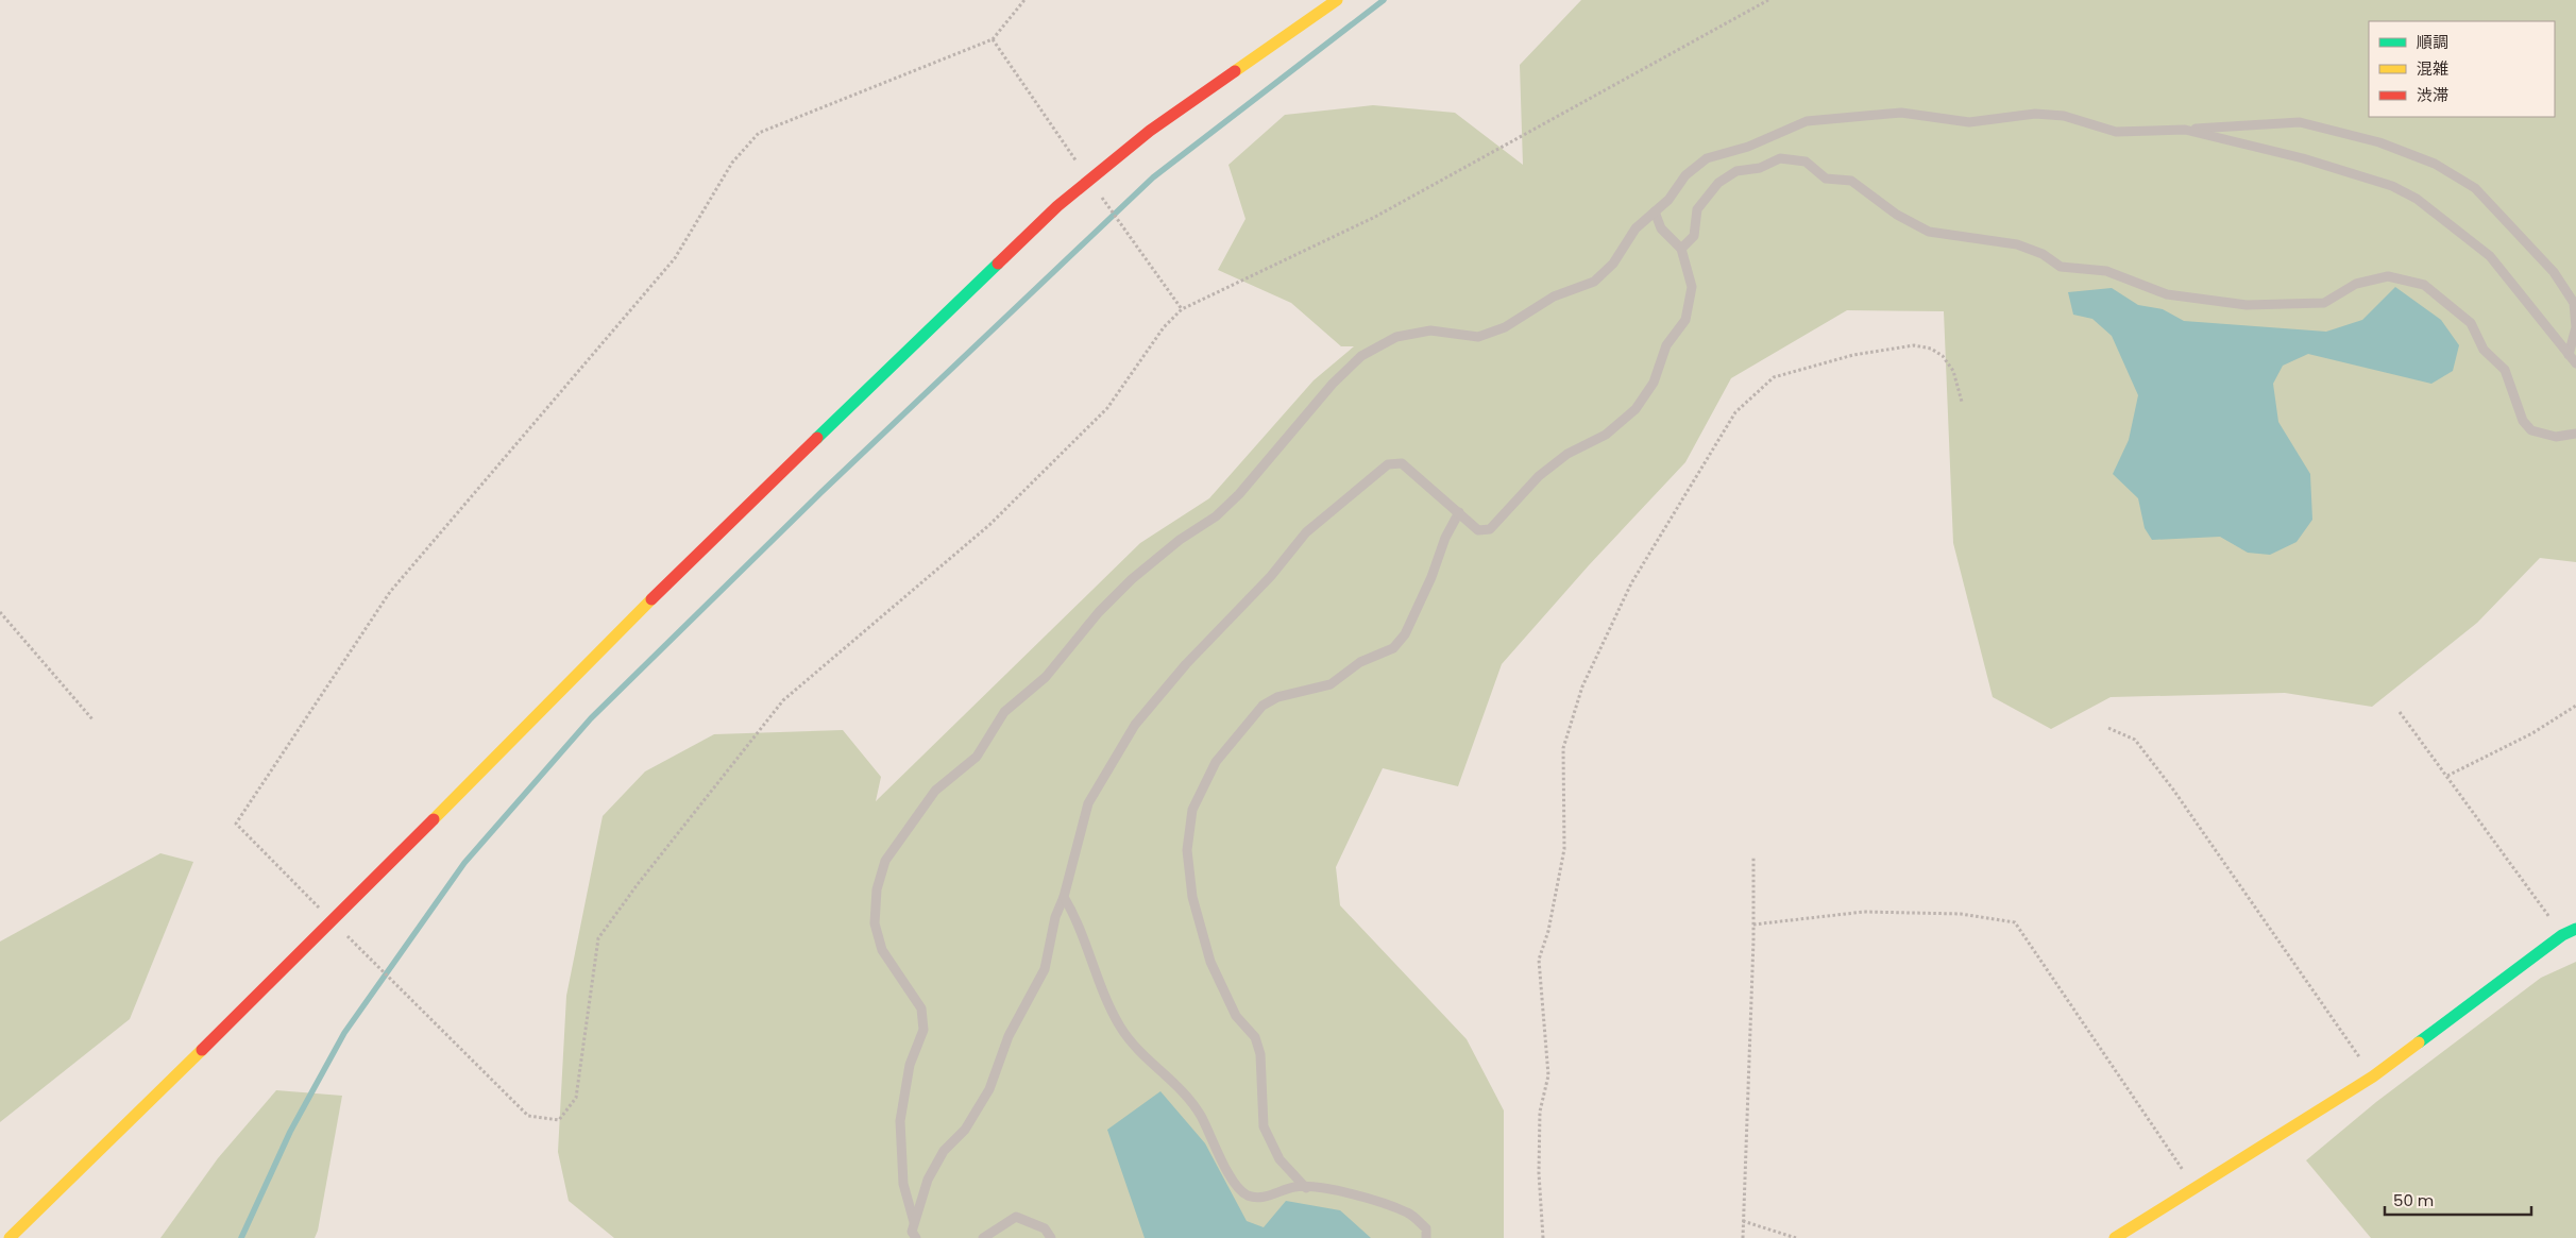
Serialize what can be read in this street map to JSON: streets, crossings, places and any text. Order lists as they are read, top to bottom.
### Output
{
  "legend": ["順調", "混雑", "渋滞"],
  "scale_bar": "50 m"
}
